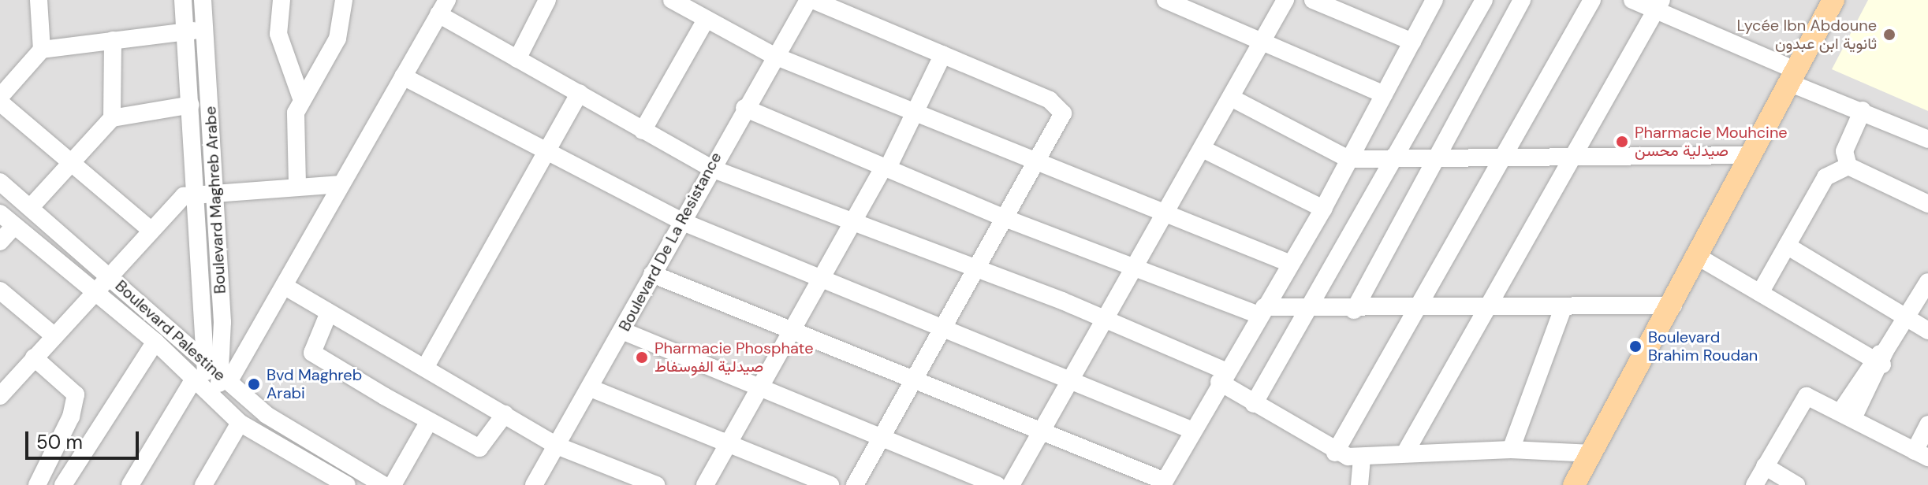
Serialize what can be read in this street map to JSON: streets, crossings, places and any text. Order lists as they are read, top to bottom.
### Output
{
  "streets": {
    "street": ["Boulevard Maghreb Arabe", "Boulevard De La Resistance", "Boulevard Palestine"]
  },
  "crossings": [
    ["Boulevard Maghreb Arabe", "Boulevard Palestine"]
  ],
  "places": [
    "Lycée Ibn Abdoune ثانوية ابن عبدون",
    "Pharmacie Mouhcine صيدلية محسن",
    "Boulevard Brahim Roudan",
    "Pharmacie Phosphate صيدلية الفوسفاط",
    "Bvd Maghreb Arabi"
  ],
  "scale_bar": "50 m"
}
